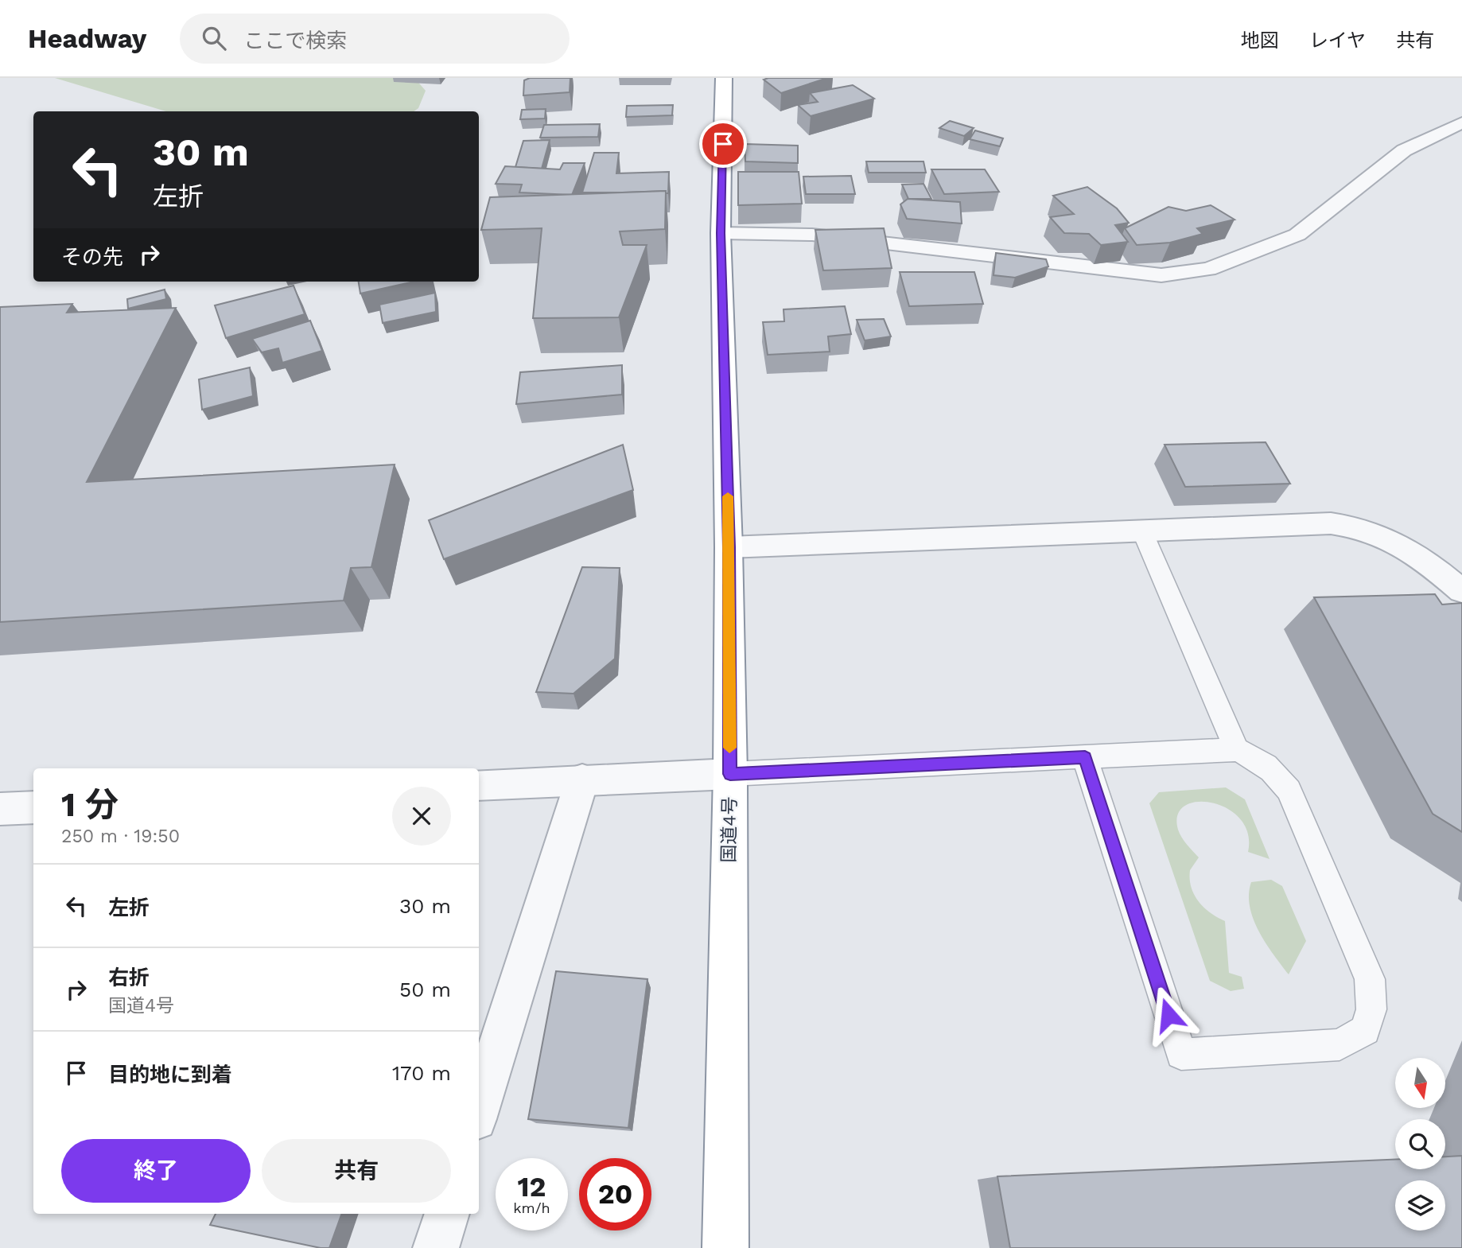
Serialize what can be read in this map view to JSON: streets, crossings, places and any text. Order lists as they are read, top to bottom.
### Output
{
  "streets": {
    "highway": ["国道4号"]
  },
  "north": "bottom",
  "page": {
    "header": "Headway",
    "search": "ここで検索",
    "nav": ["地図", "レイヤ", "共有"],
    "turn": ["30 m", "左折"],
    "then": "その先",
    "heading": ["1 分", "250 m · 19:50"],
    "list": [
      {
        "name": "左折",
        "value": "30 m"
      },
      {
        "name": "右折",
        "note": "国道4号",
        "value": "50 m"
      },
      {
        "name": "目的地に到着",
        "value": "170 m"
      }
    ],
    "buttons": ["終了", "共有"],
    "speed": "12 km/h",
    "limit": "20"
  }
}
